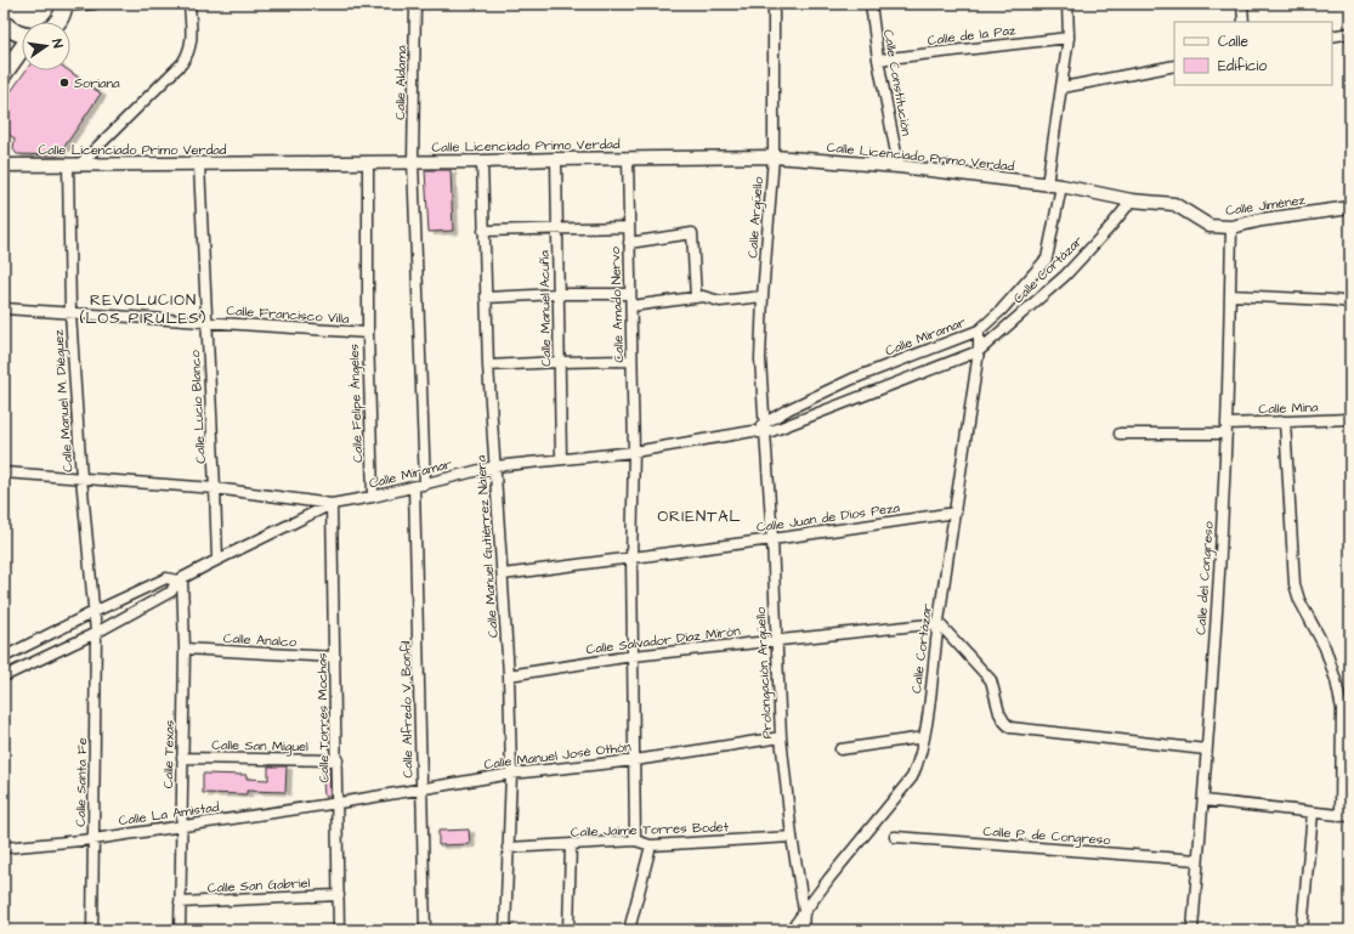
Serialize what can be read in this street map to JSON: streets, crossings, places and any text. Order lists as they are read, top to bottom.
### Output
{
  "streets": {
    "street": [
      "Calle de la Paz",
      "Calle Aldama",
      "Calle Constitución",
      "Calle Licenciado Primo Verdad",
      "Calle Jiménez",
      "Calle Argüello",
      "Calle Cortázar",
      "Calle Amado Nervo",
      "Calle Manuel Acuña",
      "Calle Francisco Villa",
      "Calle Miramar",
      "Calle Manuel M. Diéguez",
      "Calle Felipe Ángeles",
      "Calle Lucio Blanco",
      "Calle Mina",
      "Calle Juan de Dios Peza",
      "Calle Manuel Gutiérrez Nájera",
      "Calle del Congreso",
      "Calle Analco",
      "Calle Salvador Díaz Mirón",
      "Prolongación Argüello",
      "Calle Alfredo V. Bonfil",
      "Calle Torres Mochas",
      "Calle San Miguel",
      "Calle Texas",
      "Calle Manuel José Othón",
      "Calle Santa Fe",
      "Calle La Amistad",
      "Calle Jaime Torres Bodet",
      "Calle P. de Congreso",
      "Calle San Gabriel"
    ]
  },
  "crossings": [
    ["Calle de la Paz", "Calle Constitución"],
    ["Calle Aldama", "Calle Licenciado Primo Verdad"],
    ["Calle Constitución", "Calle Licenciado Primo Verdad"],
    ["Calle Licenciado Primo Verdad", "Calle Jiménez"],
    ["Calle Licenciado Primo Verdad", "Calle Argüello"],
    ["Calle Licenciado Primo Verdad", "Calle Amado Nervo"],
    ["Calle Licenciado Primo Verdad", "Calle Manuel Acuña"],
    ["Calle Licenciado Primo Verdad", "Calle Manuel M. Diéguez"],
    ["Calle Licenciado Primo Verdad", "Calle Felipe Ángeles"],
    ["Calle Licenciado Primo Verdad", "Calle Lucio Blanco"],
    ["Calle Licenciado Primo Verdad", "Calle Manuel Gutiérrez Nájera"],
    ["Calle Jiménez", "Calle Cortázar"],
    ["Calle Jiménez", "Calle Miramar"],
    ["Calle Jiménez", "Calle del Congreso"],
    ["Calle Argüello", "Calle Miramar"],
    ["Calle Argüello", "Prolongación Argüello"],
    ["Calle Cortázar", "Calle Miramar"],
    ["Calle Cortázar", "Calle Juan de Dios Peza"],
    ["Calle Cortázar", "Calle Salvador Díaz Mirón"],
    ["Calle Cortázar", "Prolongación Argüello"],
    ["Calle Amado Nervo", "Calle Miramar"],
    ["Calle Amado Nervo", "Calle Juan de Dios Peza"],
    ["Calle Amado Nervo", "Calle Salvador Díaz Mirón"],
    ["Calle Amado Nervo", "Calle Manuel José Othón"],
    ["Calle Amado Nervo", "Calle Jaime Torres Bodet"],
    ["Calle Manuel Acuña", "Calle Miramar"],
    ["Calle Francisco Villa", "Calle Manuel M. Diéguez"],
    ["Calle Francisco Villa", "Calle Felipe Ángeles"],
    ["Calle Francisco Villa", "Calle Lucio Blanco"],
    ["Calle Miramar", "Calle Manuel M. Diéguez"],
    ["Calle Miramar", "Calle Felipe Ángeles"],
    ["Calle Miramar", "Calle Lucio Blanco"],
    ["Calle Miramar", "Calle Manuel Gutiérrez Nájera"],
    ["Calle Miramar", "Prolongación Argüello"],
    ["Calle Miramar", "Calle Alfredo V. Bonfil"],
    ["Calle Miramar", "Calle Torres Mochas"],
    ["Calle Miramar", "Calle Texas"],
    ["Calle Miramar", "Calle Santa Fe"],
    ["Calle Manuel M. Diéguez", "Calle Santa Fe"],
    ["Calle Mina", "Calle del Congreso"],
    ["Calle Juan de Dios Peza", "Calle Manuel Gutiérrez Nájera"],
    ["Calle Juan de Dios Peza", "Prolongación Argüello"],
    ["Calle Manuel Gutiérrez Nájera", "Calle Salvador Díaz Mirón"],
    ["Calle Manuel Gutiérrez Nájera", "Calle Manuel José Othón"],
    ["Calle Manuel Gutiérrez Nájera", "Calle Jaime Torres Bodet"],
    ["Calle del Congreso", "Calle P. de Congreso"],
    ["Calle Analco", "Calle Torres Mochas"],
    ["Calle Analco", "Calle Texas"],
    ["Calle Salvador Díaz Mirón", "Prolongación Argüello"],
    ["Prolongación Argüello", "Calle Manuel José Othón"],
    ["Prolongación Argüello", "Calle Jaime Torres Bodet"],
    ["Calle Alfredo V. Bonfil", "Calle Manuel José Othón"],
    ["Calle Torres Mochas", "Calle San Miguel"],
    ["Calle Torres Mochas", "Calle Manuel José Othón"],
    ["Calle Torres Mochas", "Calle La Amistad"],
    ["Calle Torres Mochas", "Calle San Gabriel"],
    ["Calle San Miguel", "Calle Texas"],
    ["Calle Texas", "Calle La Amistad"],
    ["Calle Texas", "Calle San Gabriel"],
    ["Calle Manuel José Othón", "Calle La Amistad"],
    ["Calle Santa Fe", "Calle La Amistad"]
  ],
  "districts": ["REVOLUCION (LOS PIRULES)", "ORIENTAL"],
  "places": ["Soriana"],
  "legend": ["Calle", "Edificio"],
  "north": "right"
}
